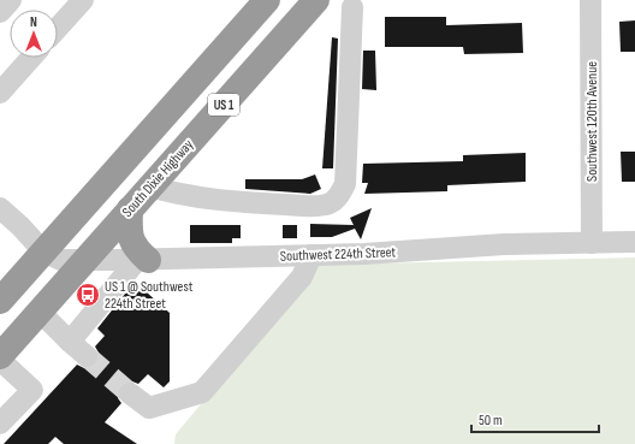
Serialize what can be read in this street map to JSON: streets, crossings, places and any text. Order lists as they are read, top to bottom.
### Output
{
  "streets": {
    "highway": ["US 1", "South Dixie Highway"],
    "street": ["Southwest 120th Avenue", "Southwest 224th Street"]
  },
  "crossings": [
    ["US 1", "Southwest 224th Street"],
    ["Southwest 120th Avenue", "Southwest 224th Street"],
    ["South Dixie Highway", "Southwest 224th Street"]
  ],
  "places": {
    "bus stop": ["US 1 @ Southwest 224th Street"]
  },
  "scale_bar": "50 m",
  "north": "top"
}
